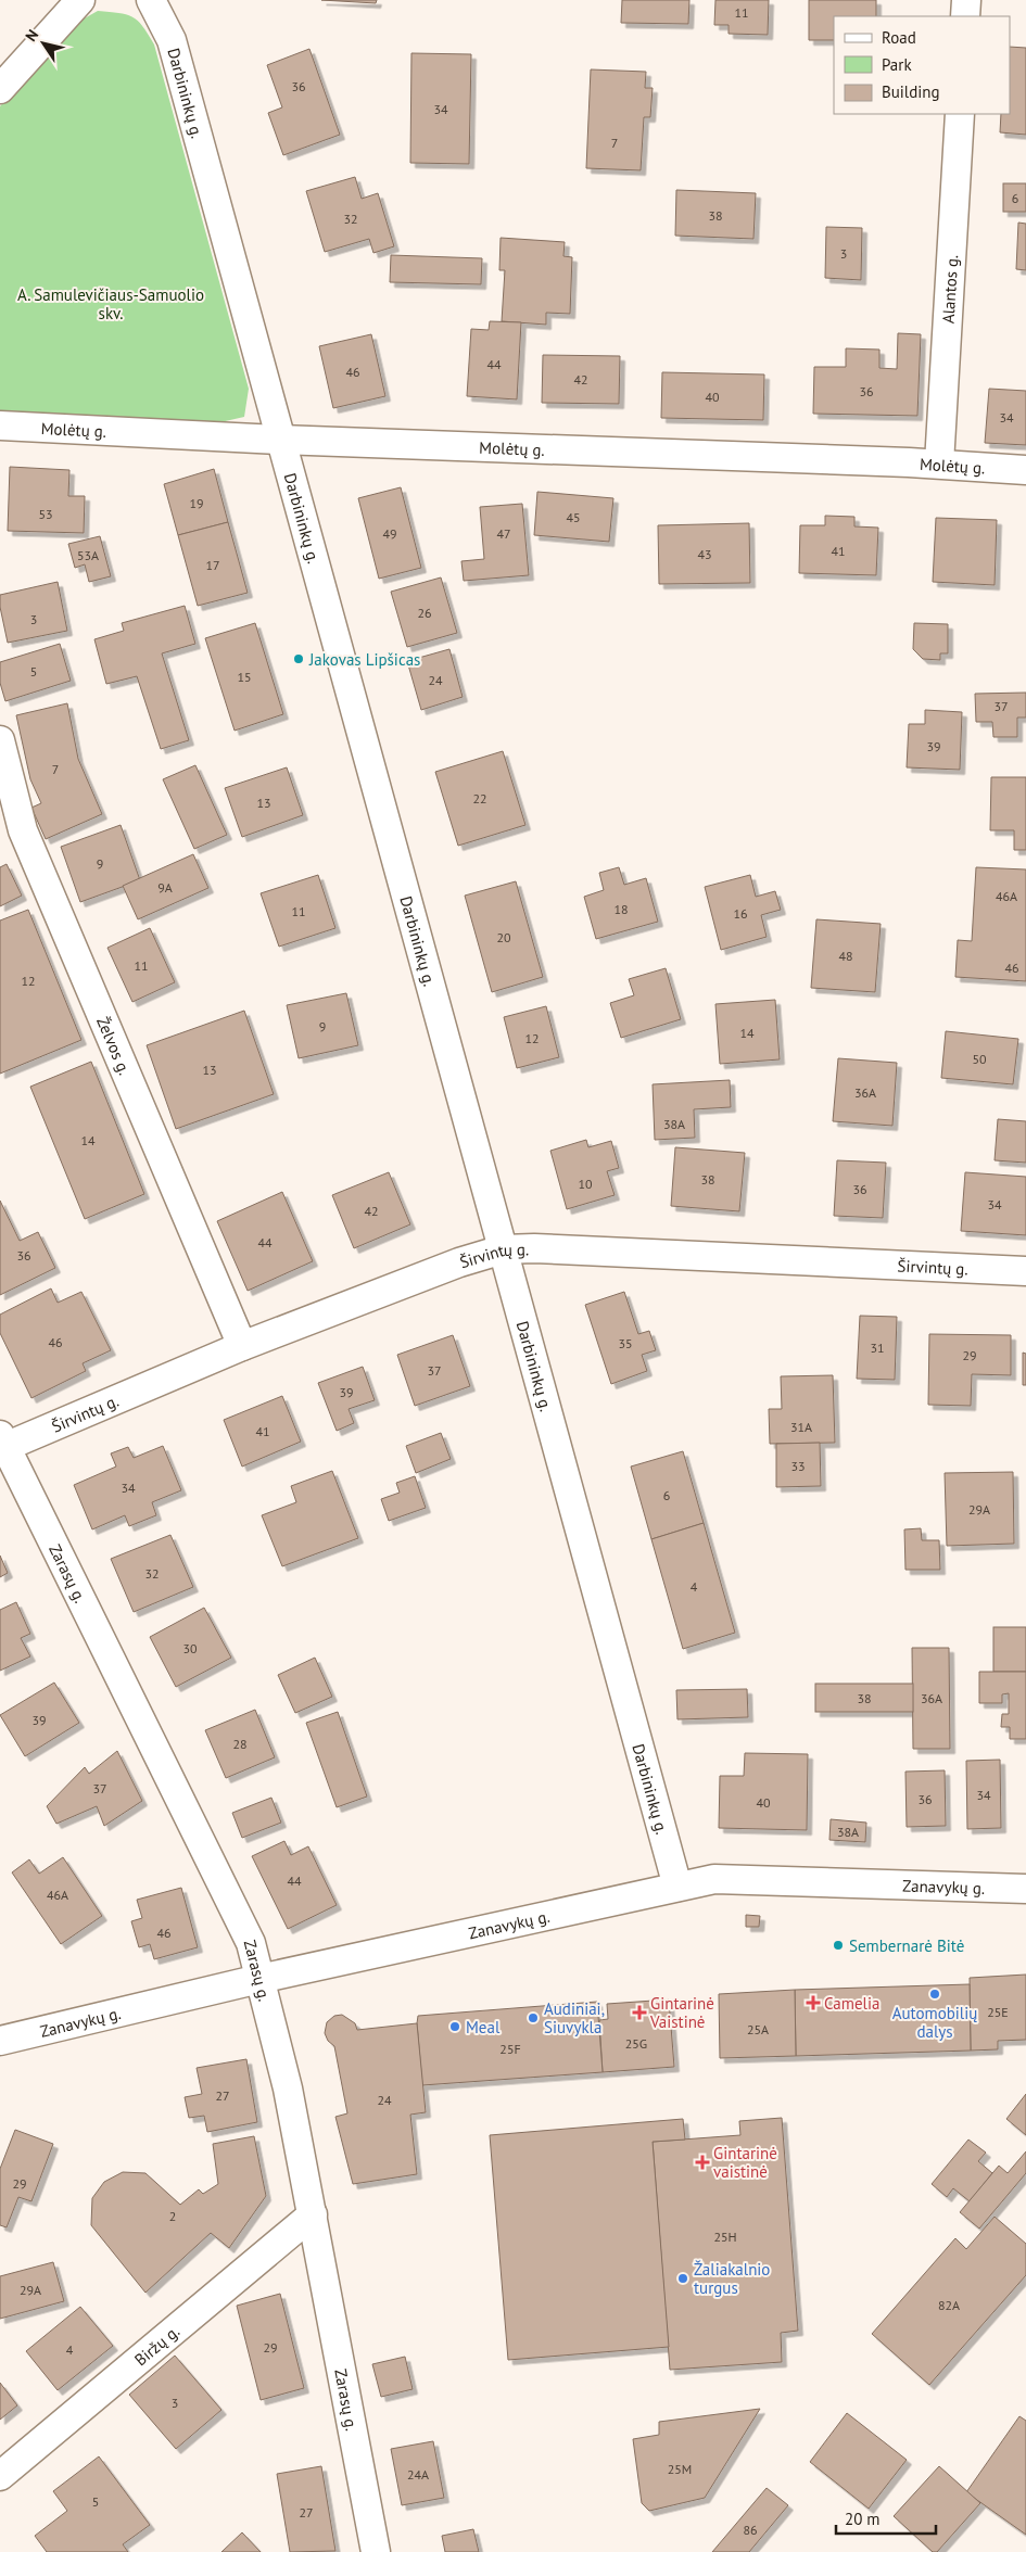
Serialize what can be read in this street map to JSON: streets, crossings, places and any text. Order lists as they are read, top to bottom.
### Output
{
  "streets": {
    "street": [
      "Darbininkų g.",
      "Alantos g.",
      "Molėtų g.",
      "Želvos g.",
      "Širvintų g.",
      "Zarasų g.",
      "Zanavykų g.",
      "Biržų g."
    ]
  },
  "crossings": [
    ["Darbininkų g.", "Molėtų g."],
    ["Darbininkų g.", "Širvintų g."],
    ["Darbininkų g.", "Zanavykų g."],
    ["Alantos g.", "Molėtų g."],
    ["Želvos g.", "Širvintų g."],
    ["Širvintų g.", "Zarasų g."],
    ["Zarasų g.", "Zanavykų g."],
    ["Zarasų g.", "Biržų g."]
  ],
  "parks": ["A. Samulevičiaus-Samuolio skv."],
  "places": {
    "other": [
      "Jakovas Lipšicas",
      "Sembernarė Bitė",
      "Automobilių dalys",
      "Audiniai, Siuvykla",
      "Meal",
      "Žaliakalnio turgus"
    ],
    "health": ["Camelia", "Gintarinė Vaistinė", "Gintarinė vaistinė"]
  },
  "house_numbers": [
    "11",
    "36",
    "34",
    "7",
    "6",
    "38",
    "32",
    "3",
    "44",
    "46",
    "42",
    "36",
    "40",
    "34",
    "19",
    "53",
    "45",
    "49",
    "47",
    "41",
    "43",
    "53A",
    "17",
    "26",
    "3",
    "5",
    "15",
    "24",
    "37",
    "39",
    "7",
    "22",
    "13",
    "9",
    "9A",
    "46A",
    "18",
    "11",
    "16",
    "20",
    "48",
    "11",
    "46",
    "12",
    "9",
    "14",
    "12",
    "50",
    "13",
    "36A",
    "38A",
    "14",
    "38",
    "10",
    "36",
    "34",
    "42",
    "44",
    "36",
    "46",
    "35",
    "31",
    "29",
    "37",
    "39",
    "31A",
    "41",
    "33",
    "34",
    "6",
    "29A",
    "32",
    "4",
    "30",
    "38",
    "36A",
    "39",
    "28",
    "37",
    "34",
    "36",
    "40",
    "38A",
    "44",
    "46A",
    "46",
    "25E",
    "25A",
    "25G",
    "25F",
    "27",
    "24",
    "29",
    "2",
    "25H",
    "29A",
    "82A",
    "29",
    "4",
    "3",
    "25M",
    "24A",
    "5",
    "27",
    "86"
  ],
  "legend": ["Road", "Park", "Building"],
  "scale_bar": "20 m",
  "north": "top left"
}
